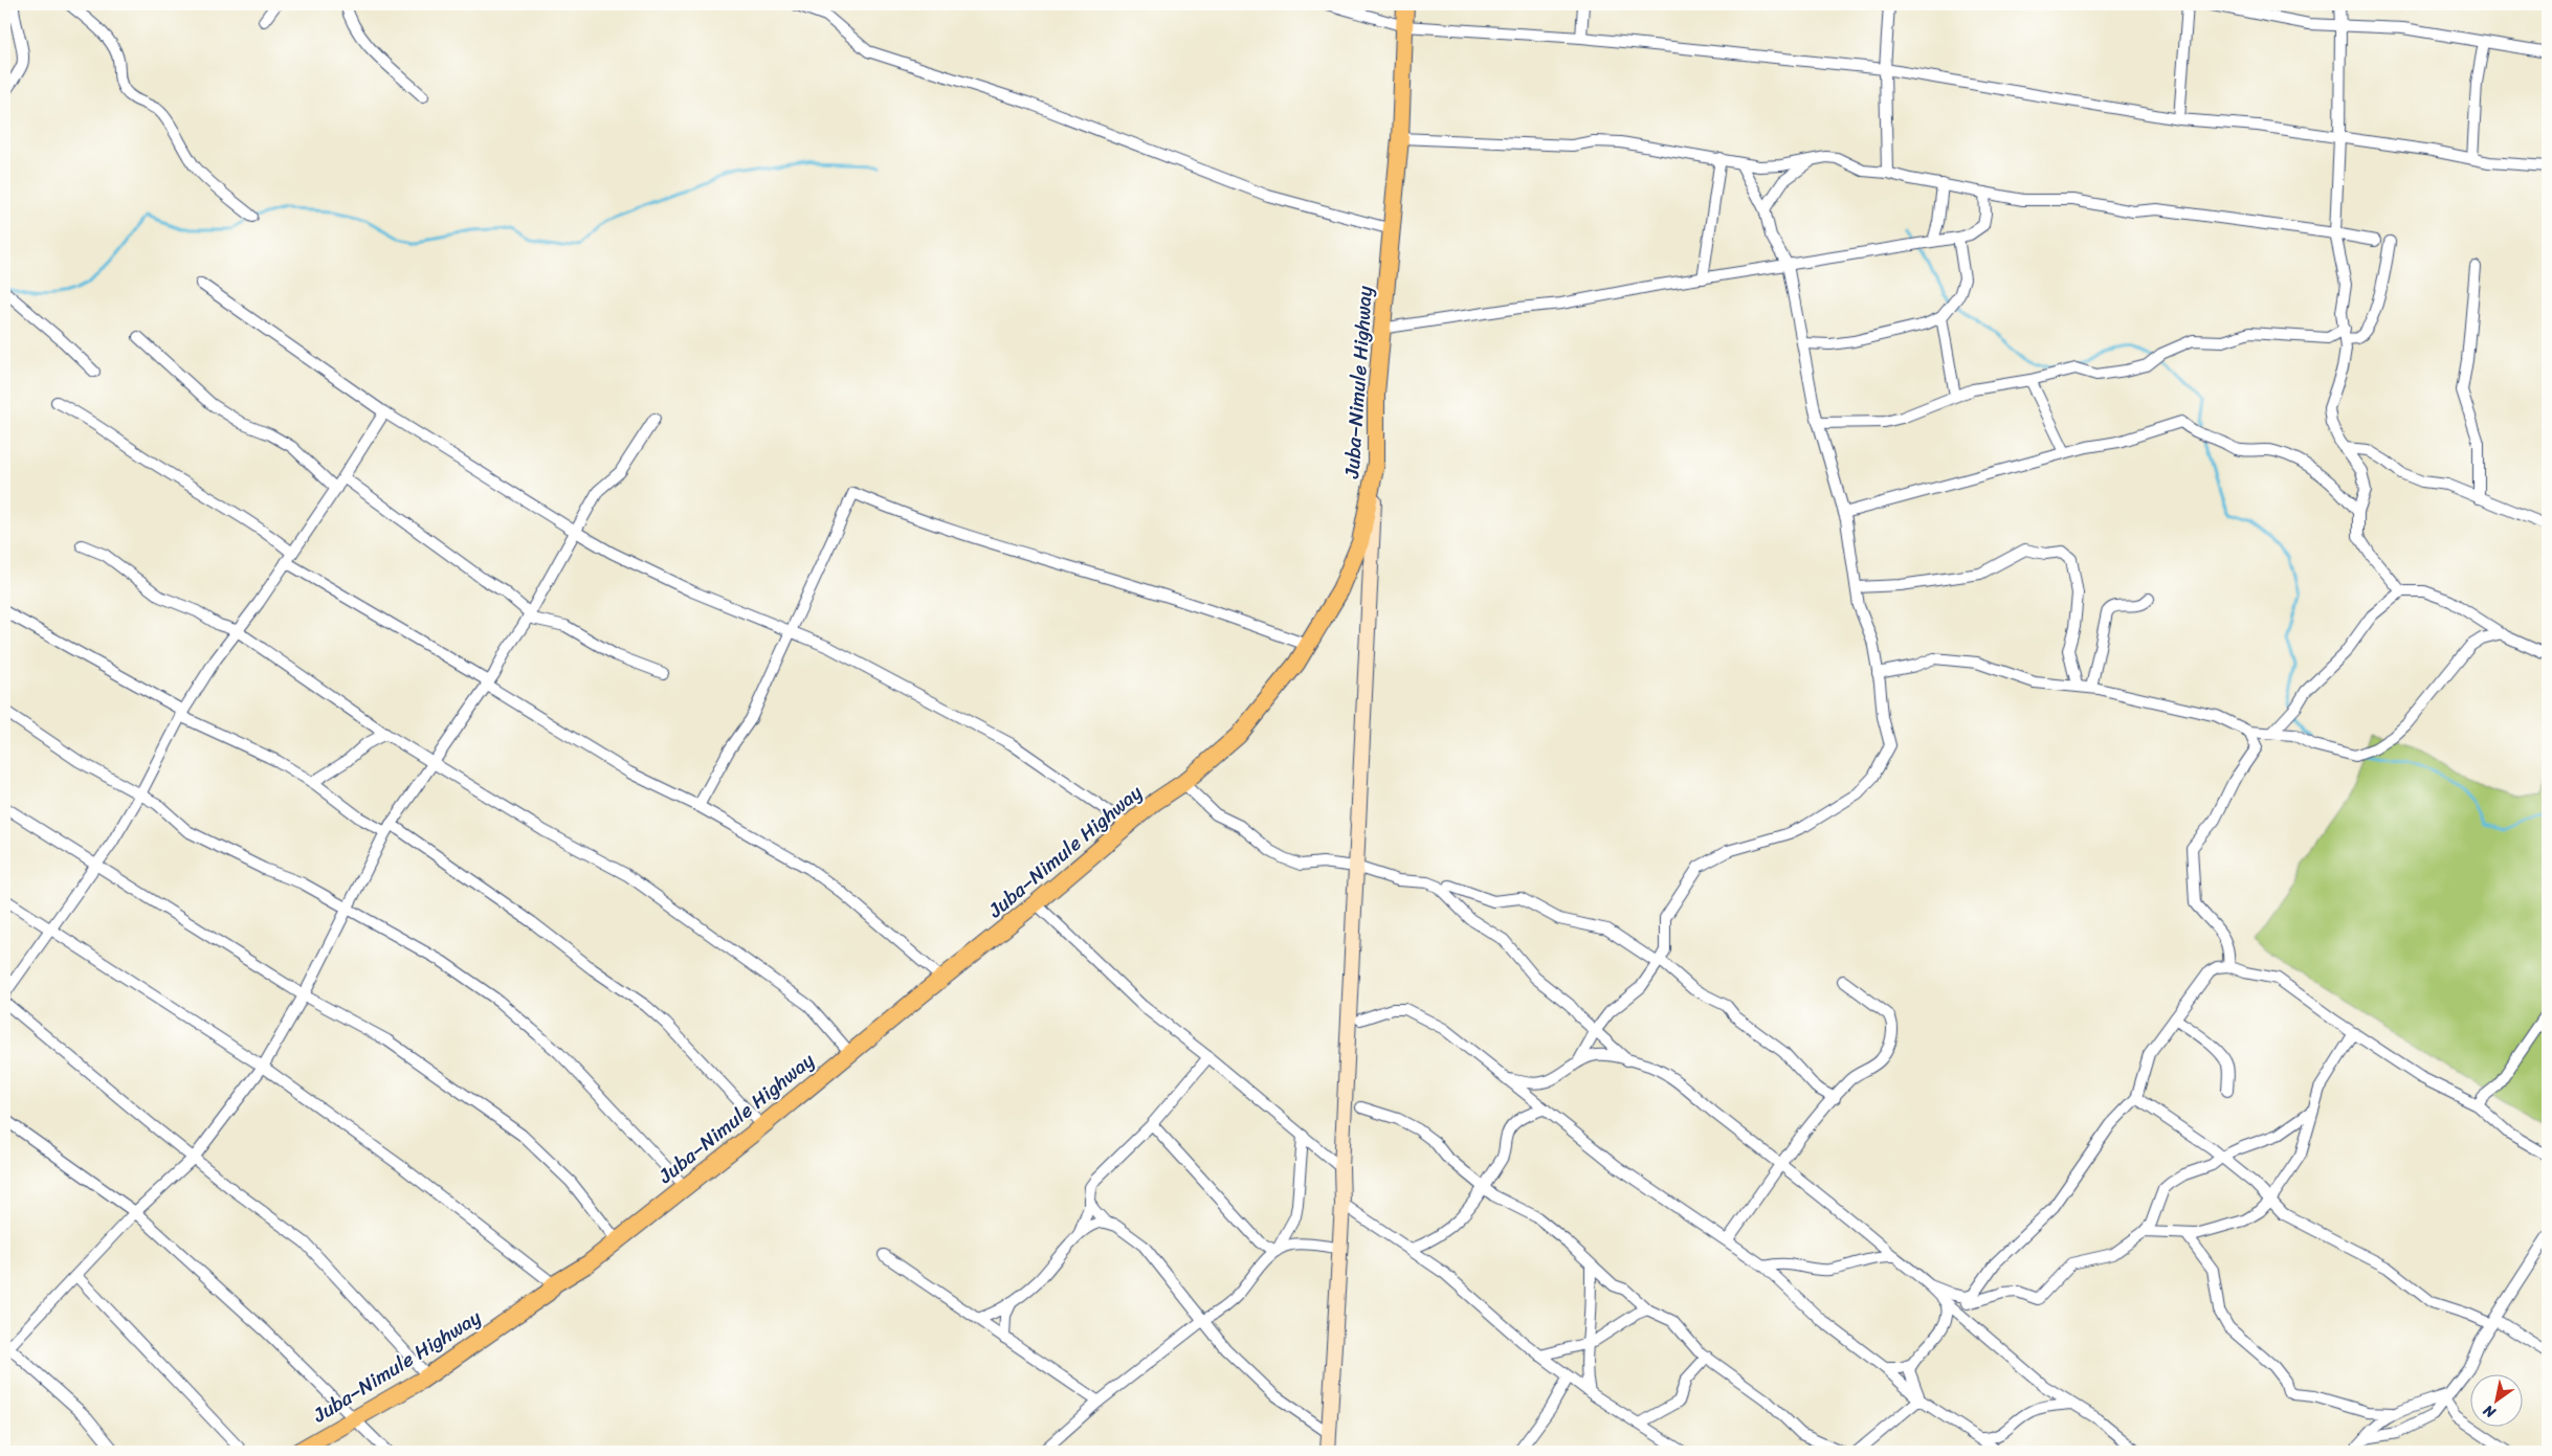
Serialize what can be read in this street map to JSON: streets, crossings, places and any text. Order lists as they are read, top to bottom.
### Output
{
  "streets": {
    "main road": ["Juba–Nimule Highway"]
  },
  "north": "bottom left"
}
